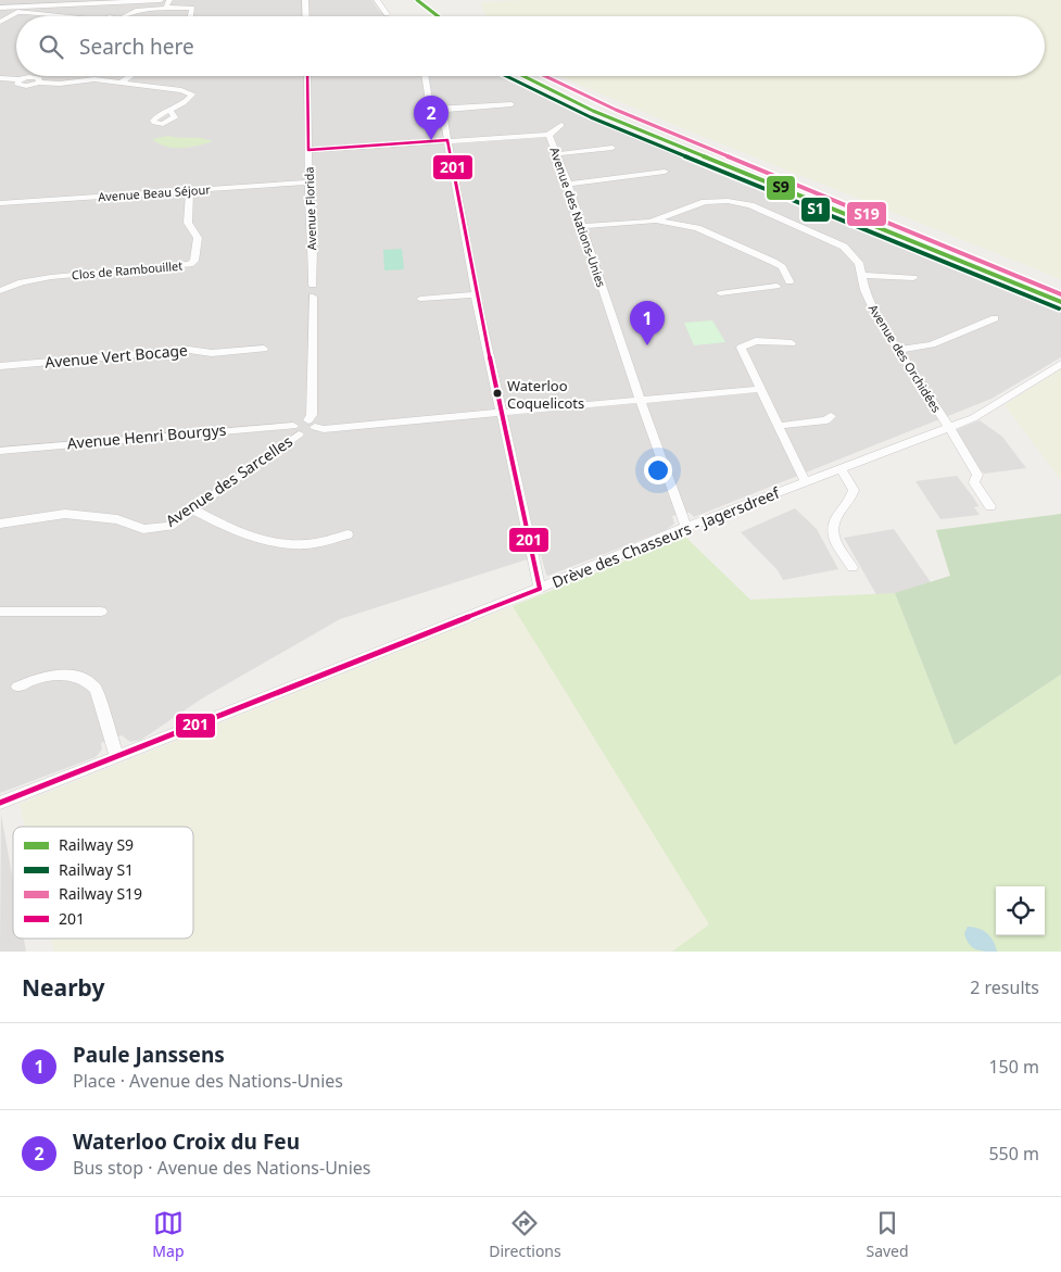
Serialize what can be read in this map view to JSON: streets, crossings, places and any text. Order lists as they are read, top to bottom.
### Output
{
  "streets": {
    "street": [
      "Avenue Beau Séjour",
      "Avenue Florida",
      "Avenue des Nations-Unies",
      "Clos de Rambouillet",
      "Avenue Vert Bocage",
      "Avenue des Orchidées",
      "Avenue Henri Bourgys",
      "Avenue des Sarcelles",
      "Drève des Chasseurs - Jagersdreef"
    ]
  },
  "crossings": [
    ["Avenue Beau Séjour", "Avenue Florida"],
    ["Avenue Beau Séjour", "Clos de Rambouillet"],
    ["Avenue Florida", "Avenue des Nations-Unies"],
    ["Avenue des Nations-Unies", "Avenue des Orchidées"],
    ["Avenue des Nations-Unies", "Drève des Chasseurs - Jagersdreef"],
    ["Avenue des Orchidées", "Drève des Chasseurs - Jagersdreef"],
    ["Avenue Henri Bourgys", "Avenue des Sarcelles"]
  ],
  "places": ["Waterloo Coquelicots"],
  "lines": [
    "rail line S9",
    "rail line S1",
    "rail line S19",
    "transit line 201"
  ],
  "legend": [
    "Railway S9",
    "Railway S1",
    "Railway S19",
    "201"
  ],
  "page": {
    "search": "Search here",
    "pins": ["2", "1"],
    "heading": ["Nearby", "2 results"],
    "list": [
      {
        "mark": "1",
        "name": "Paule Janssens",
        "note": "Place · Avenue des Nations-Unies",
        "value": "150 m"
      },
      {
        "mark": "2",
        "name": "Waterloo Croix du Feu",
        "note": "Bus stop · Avenue des Nations-Unies",
        "value": "550 m"
      }
    ],
    "nav": ["Map", "Directions", "Saved"]
  }
}
